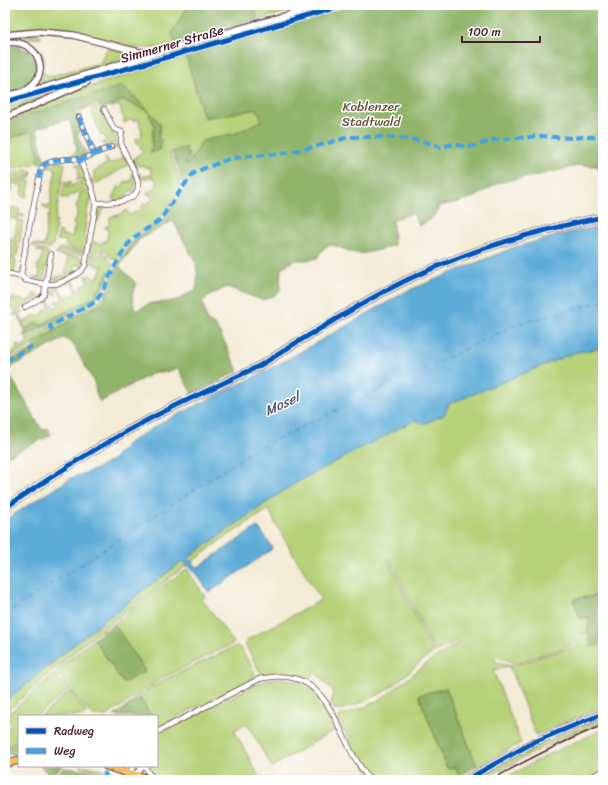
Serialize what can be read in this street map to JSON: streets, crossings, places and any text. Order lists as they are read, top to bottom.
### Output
{
  "streets": {
    "street": ["Simmerner Straße"]
  },
  "water": ["Mosel"],
  "parks": ["Koblenzer Stadtwald"],
  "legend": ["Radweg", "Weg"],
  "scale_bar": "100 m"
}
